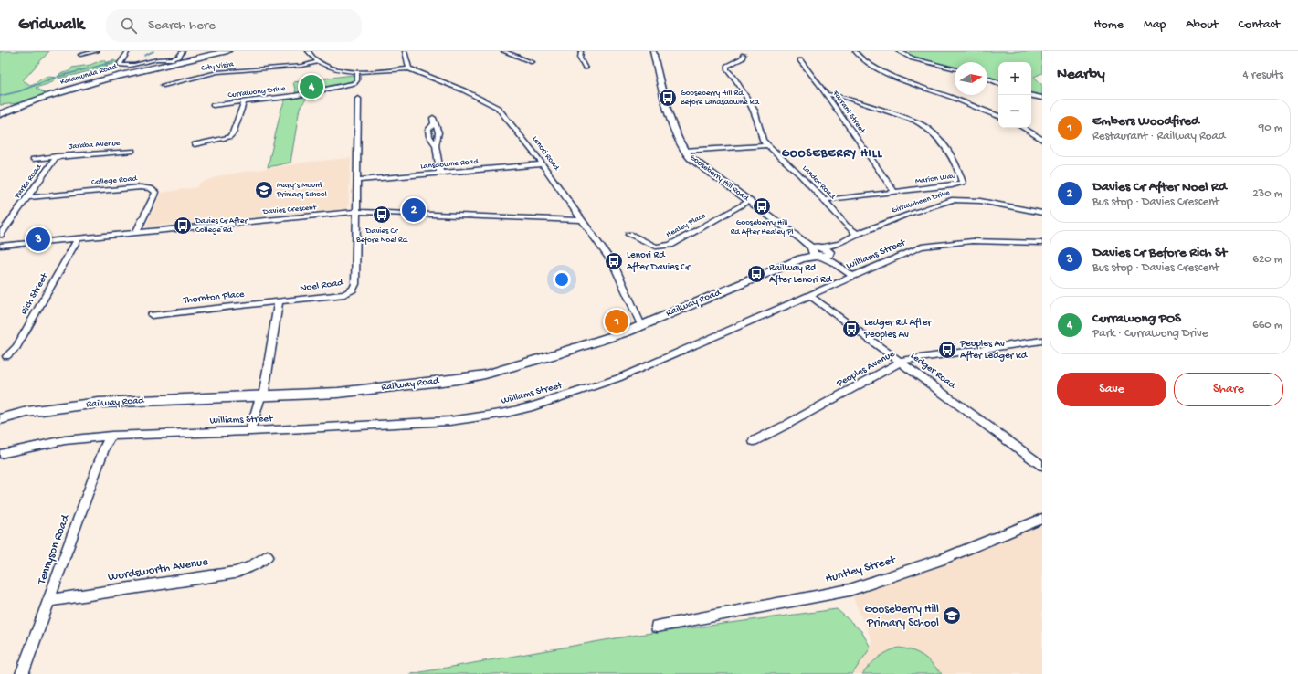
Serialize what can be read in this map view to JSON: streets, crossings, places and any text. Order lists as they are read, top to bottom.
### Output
{
  "streets": {
    "main road": ["Kalamunda Road"],
    "street": [
      "City Vista",
      "Currawong Drive",
      "Farrant Street",
      "Jaraba Avenue",
      "Lenori Road",
      "Lansdowne Road",
      "Gooseberry Hill Road",
      "Marion Way",
      "College Road",
      "Parke Road",
      "Landor Road",
      "Girrawheen Drive",
      "Davies Crescent",
      "Healey Place",
      "Williams Street",
      "Noel Road",
      "Rich Street",
      "Thornton Place",
      "Railway Road",
      "Peoples Avenue",
      "Ledger Road",
      "Tennyson Road",
      "Wordsworth Avenue",
      "Huntley Street"
    ]
  },
  "crossings": [
    ["Farrant Street", "Marion Way"],
    ["Jaraba Avenue", "Parke Road"],
    ["Lenori Road", "Lansdowne Road"],
    ["Lenori Road", "Davies Crescent"],
    ["Lenori Road", "Railway Road"],
    ["Lansdowne Road", "Noel Road"],
    ["Gooseberry Hill Road", "Girrawheen Drive"],
    ["Gooseberry Hill Road", "Healey Place"],
    ["Gooseberry Hill Road", "Williams Street"],
    ["Gooseberry Hill Road", "Railway Road"],
    ["Marion Way", "Landor Road"],
    ["College Road", "Parke Road"],
    ["College Road", "Davies Crescent"],
    ["Landor Road", "Girrawheen Drive"],
    ["Girrawheen Drive", "Railway Road"],
    ["Davies Crescent", "Noel Road"],
    ["Davies Crescent", "Rich Street"],
    ["Williams Street", "Ledger Road"],
    ["Williams Street", "Tennyson Road"],
    ["Noel Road", "Thornton Place"],
    ["Peoples Avenue", "Ledger Road"],
    ["Tennyson Road", "Wordsworth Avenue"]
  ],
  "districts": ["GOOSEBERRY HILL"],
  "places": {
    "bus stop": [
      "Gooseberry Hill Rd Before Landsdowne Rd",
      "Gooseberry Hill Rd After Healey Pl",
      "Davies Cr Before Noel Rd",
      "Davies Cr After College Rd",
      "Lenori Rd After Davies Cr",
      "Railway Rd After Lenori Rd",
      "Ledger Rd After Peoples Av",
      "Peoples Av After Ledger Rd"
    ],
    "school or university": ["Mary’s Mount Primary School", "Gooseberry Hill Primary School"]
  },
  "north": "right",
  "page": {
    "header": "Gridwalk",
    "search": "Search here",
    "nav": [
      "Home",
      "Map",
      "About",
      "Contact"
    ],
    "heading": ["Nearby", "4 results"],
    "map_buttons": ["+", "−"],
    "pins": [
      "4",
      "2",
      "3",
      "1"
    ],
    "list": [
      {
        "mark": "1",
        "name": "Embers Woodfired",
        "note": "Restaurant · Railway Road",
        "value": "90 m"
      },
      {
        "mark": "2",
        "name": "Davies Cr After Noel Rd",
        "note": "Bus stop · Davies Crescent",
        "value": "230 m"
      },
      {
        "mark": "3",
        "name": "Davies Cr Before Rich St",
        "note": "Bus stop · Davies Crescent",
        "value": "620 m"
      },
      {
        "mark": "4",
        "name": "Currawong POS",
        "note": "Park · Currawong Drive",
        "value": "660 m"
      }
    ],
    "buttons": ["Save", "Share"]
  }
}
